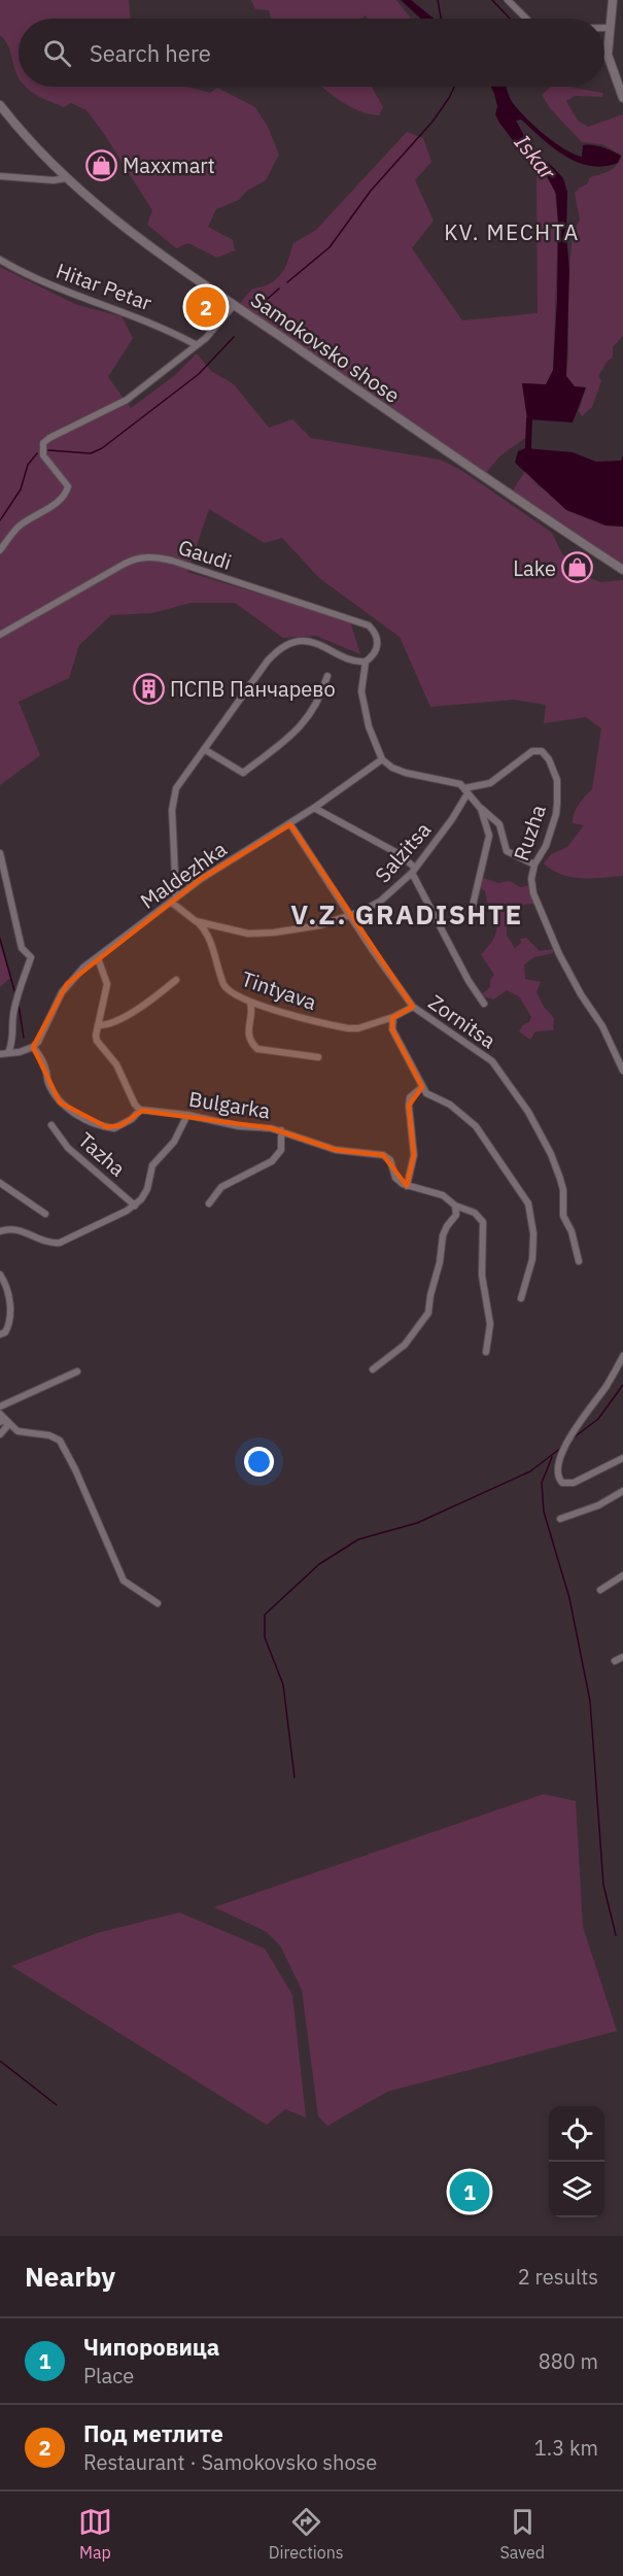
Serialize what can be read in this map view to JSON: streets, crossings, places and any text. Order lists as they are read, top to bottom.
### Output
{
  "streets": {
    "main road": ["Samokovsko shose"],
    "street": [
      "Hitar Petar",
      "Gaudi",
      "Ruzha",
      "Salzitsa",
      "Maldezhka",
      "Tintyava",
      "Zornitsa",
      "Bulgarka",
      "Tazha"
    ]
  },
  "crossings": [
    ["Ruzha", "Salzitsa"],
    ["Salzitsa", "Maldezhka"],
    ["Salzitsa", "Tintyava"],
    ["Salzitsa", "Zornitsa"],
    ["Maldezhka", "Zornitsa"],
    ["Tintyava", "Zornitsa"]
  ],
  "districts": ["KV. MECHTA", "V.Z. GRADISHTE"],
  "water": ["Iskar"],
  "places": {
    "shop": ["Maxxmart", "Lake"],
    "building": ["ПСПВ Панчарево"]
  },
  "page": {
    "search": "Search here",
    "pins": ["2", "1"],
    "heading": ["Nearby", "2 results"],
    "list": [
      {
        "mark": "1",
        "name": "Чипоровица",
        "note": "Place",
        "value": "880 m"
      },
      {
        "mark": "2",
        "name": "Под метлите",
        "note": "Restaurant · Samokovsko shose",
        "value": "1.3 km"
      }
    ],
    "nav": ["Map", "Directions", "Saved"]
  }
}
